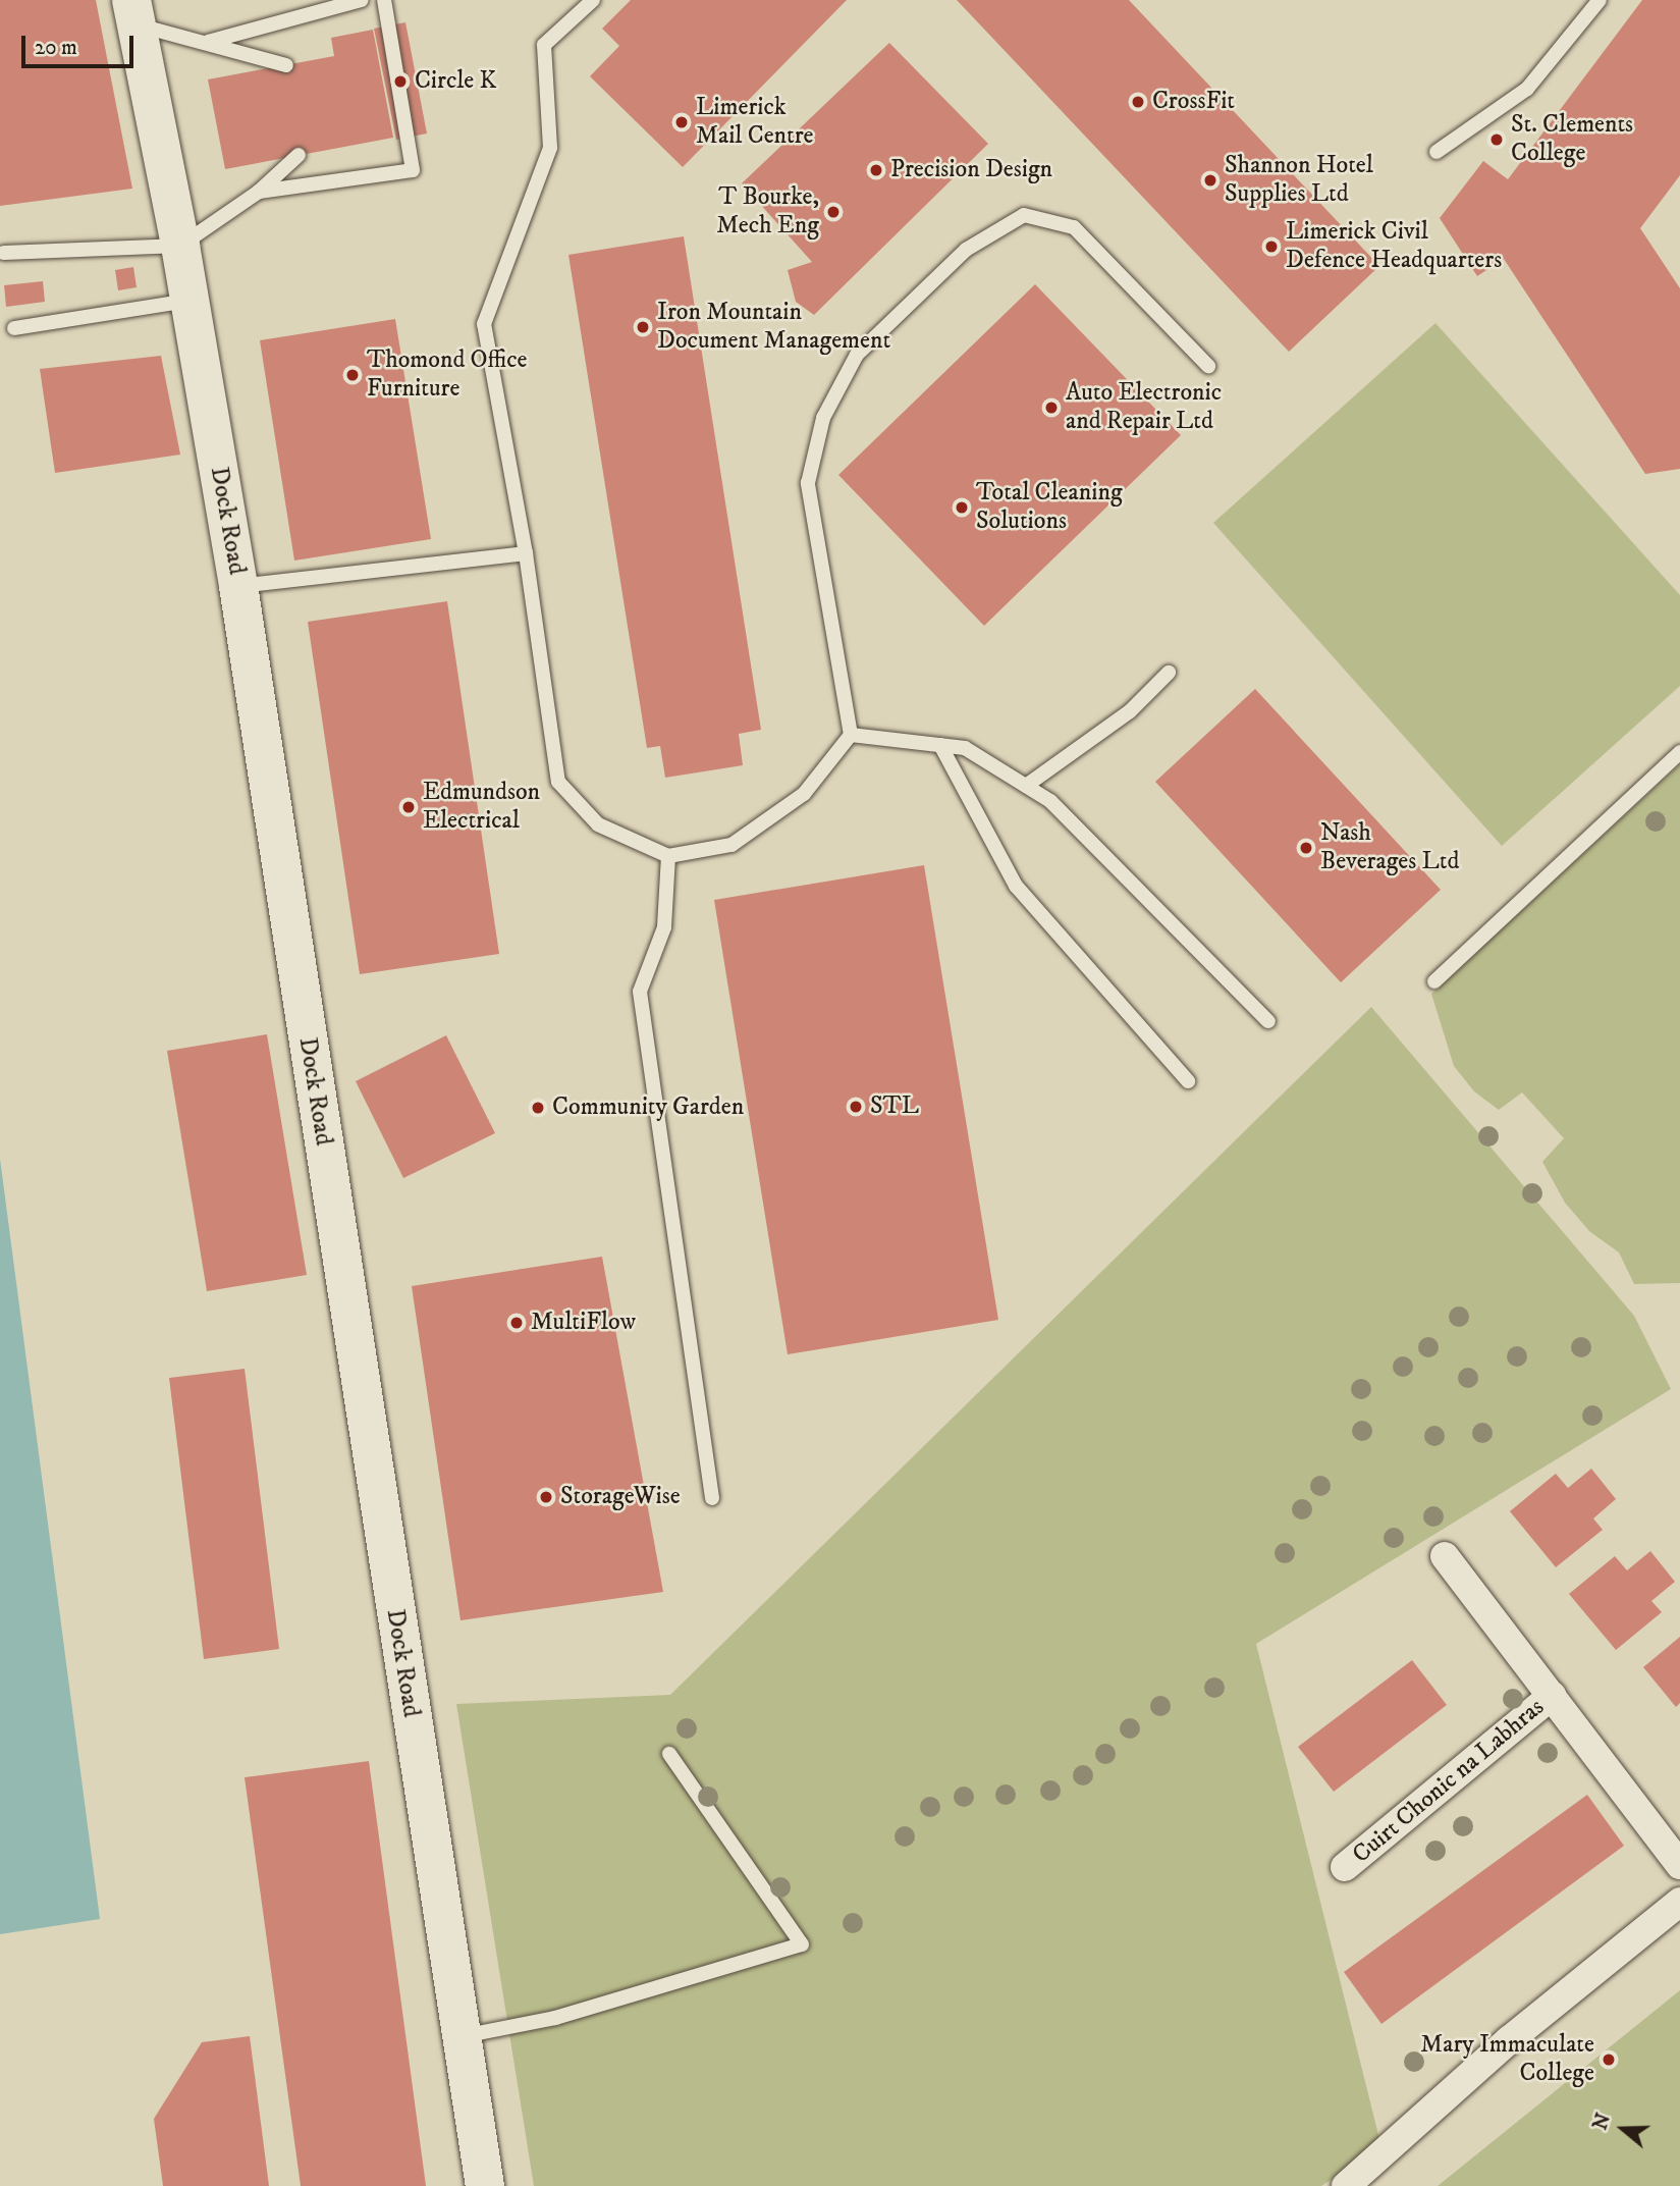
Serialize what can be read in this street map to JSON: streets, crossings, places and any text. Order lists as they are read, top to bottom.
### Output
{
  "streets": {
    "main road": ["Dock Road"],
    "street": ["Cuirt Chonic na Labhras"]
  },
  "places": [
    "Circle K",
    "CrossFit",
    "Limerick Mail Centre",
    "St. Clements College",
    "Precision Design",
    "Shannon Hotel Supplies Ltd",
    "T Bourke, Mech Eng",
    "Limerick Civil Defence Headquarters",
    "Iron Mountain Document Management",
    "Thomond Office Furniture",
    "Auto Electronic and Repair Ltd",
    "Total Cleaning Solutions",
    "Edmundson Electrical",
    "Nash Beverages Ltd",
    "STL",
    "Community Garden",
    "MultiFlow",
    "StorageWise",
    "Mary Immaculate College"
  ],
  "scale_bar": "20 m",
  "north": "left"
}
